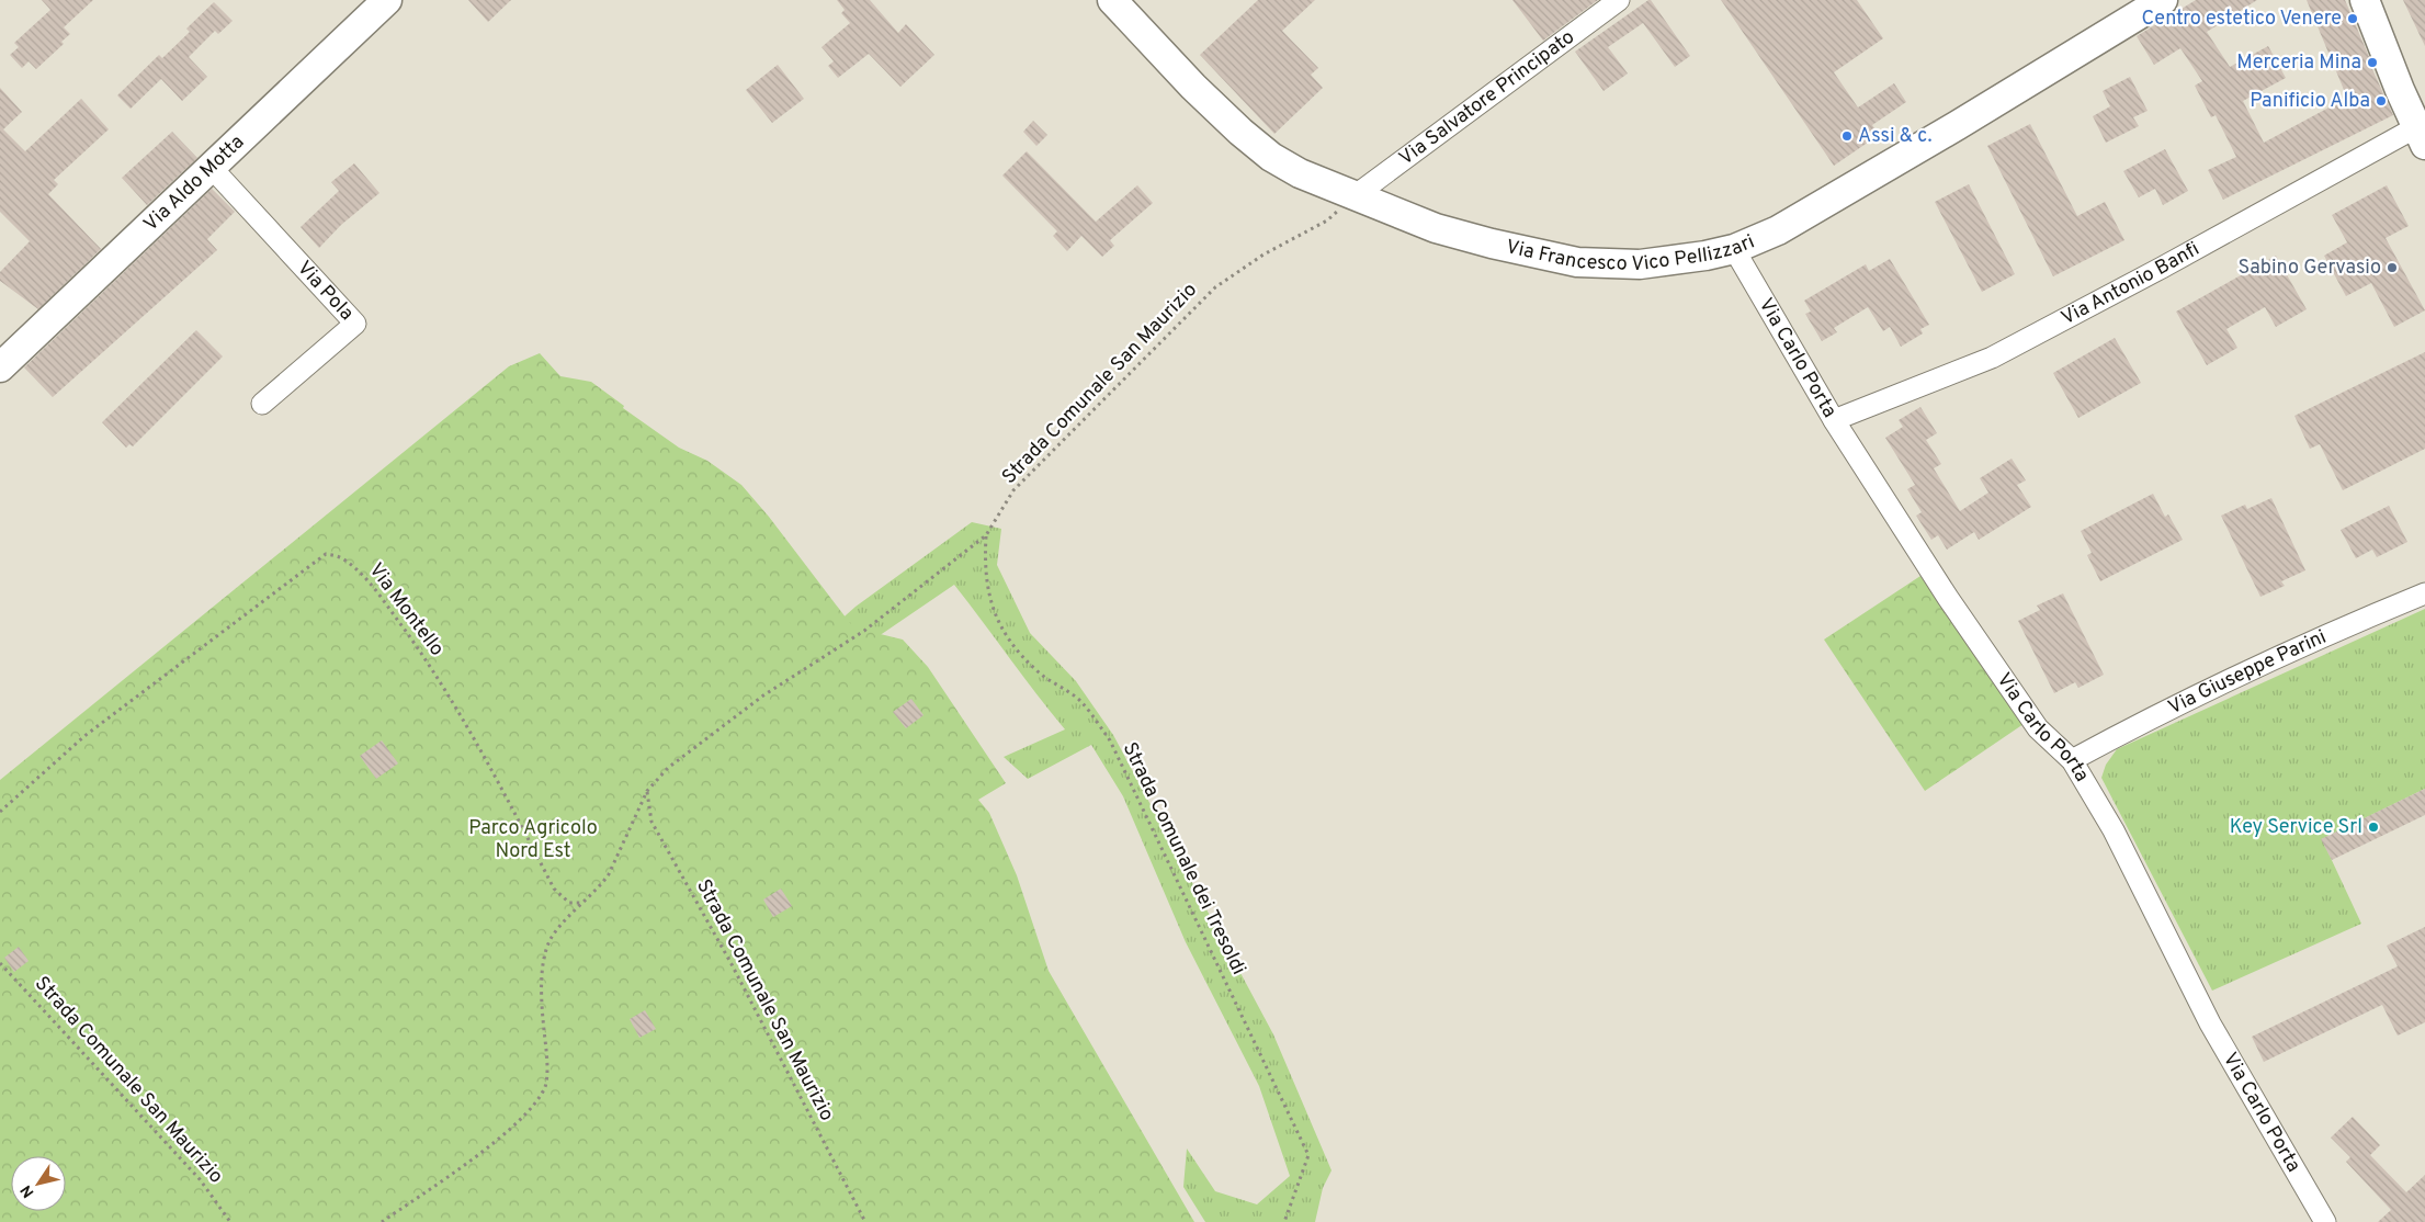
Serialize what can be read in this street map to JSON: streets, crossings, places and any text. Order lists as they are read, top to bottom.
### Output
{
  "streets": {
    "street": [
      "Via Salvatore Principato",
      "Via Aldo Motta",
      "Via Francesco Vico Pellizzari",
      "Via Antonio Banfi",
      "Via Pola",
      "Via Carlo Porta",
      "Via Giuseppe Parini"
    ],
    "path": ["Strada Comunale San Maurizio", "Via Montello", "Strada Comunale dei Tresoldi"]
  },
  "crossings": [
    ["Via Salvatore Principato", "Via Francesco Vico Pellizzari"],
    ["Via Salvatore Principato", "Strada Comunale San Maurizio"],
    ["Via Aldo Motta", "Via Pola"],
    ["Via Francesco Vico Pellizzari", "Via Carlo Porta"],
    ["Via Francesco Vico Pellizzari", "Strada Comunale San Maurizio"],
    ["Via Antonio Banfi", "Via Carlo Porta"],
    ["Via Carlo Porta", "Via Giuseppe Parini"],
    ["Strada Comunale San Maurizio", "Via Montello"],
    ["Strada Comunale San Maurizio", "Strada Comunale dei Tresoldi"]
  ],
  "parks": ["Parco Agricolo Nord Est"],
  "places": [
    "Centro estetico Venere",
    "Merceria Mina",
    "Panificio Alba",
    "Assi & c.",
    "Sabino Gervasio",
    "Key Service Srl"
  ],
  "north": "bottom left"
}
